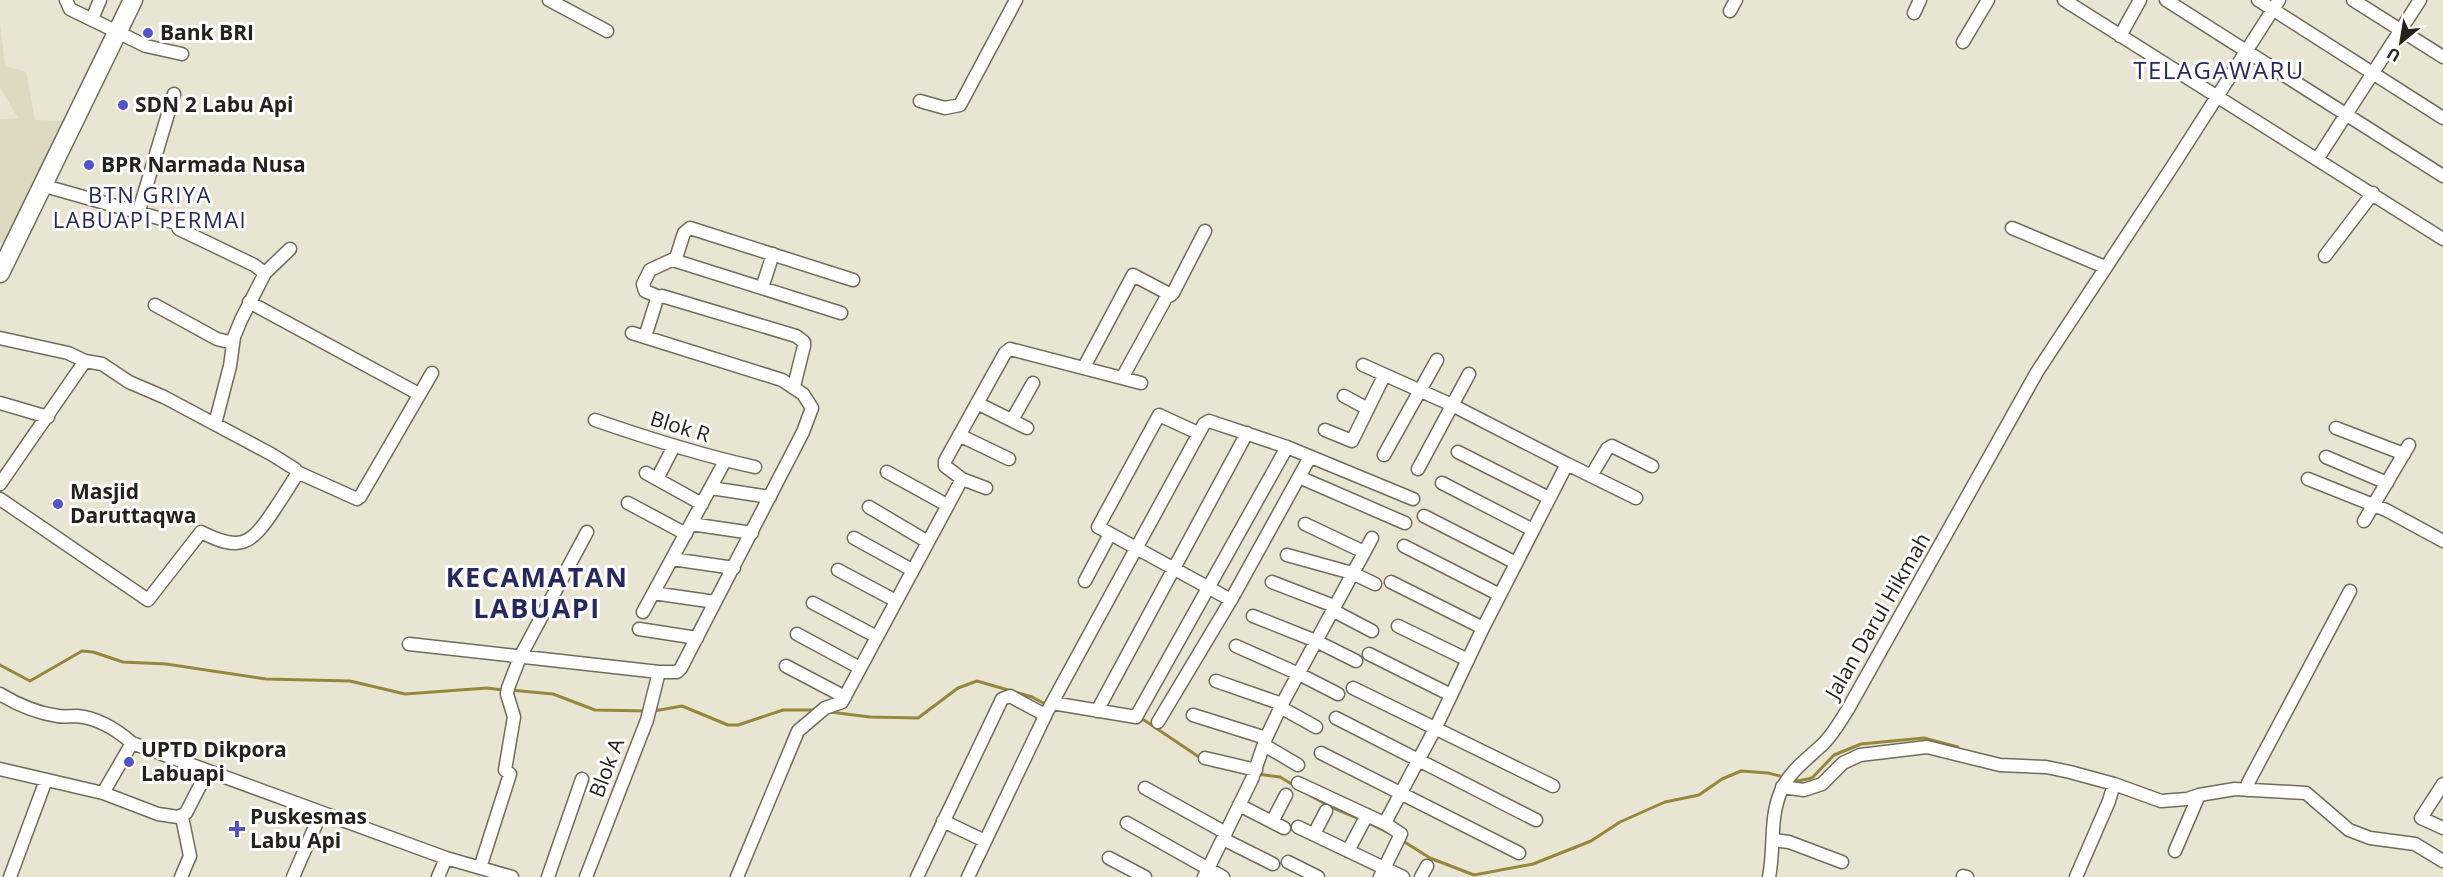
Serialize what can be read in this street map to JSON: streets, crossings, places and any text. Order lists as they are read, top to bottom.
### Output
{
  "streets": {
    "street": ["Blok R", "Jalan Darul Hikmah", "Blok A"]
  },
  "districts": ["TELAGAWARU", "BTN GRIYA LABUAPI PERMAI", "KECAMATAN LABUAPI"],
  "places": {
    "other": [
      "Bank BRI",
      "SDN 2 Labu Api",
      "BPR Narmada Nusa",
      "Masjid Daruttaqwa",
      "UPTD Dikpora Labuapi"
    ],
    "health": ["Puskesmas Labu Api"]
  },
  "north": "bottom left"
}
